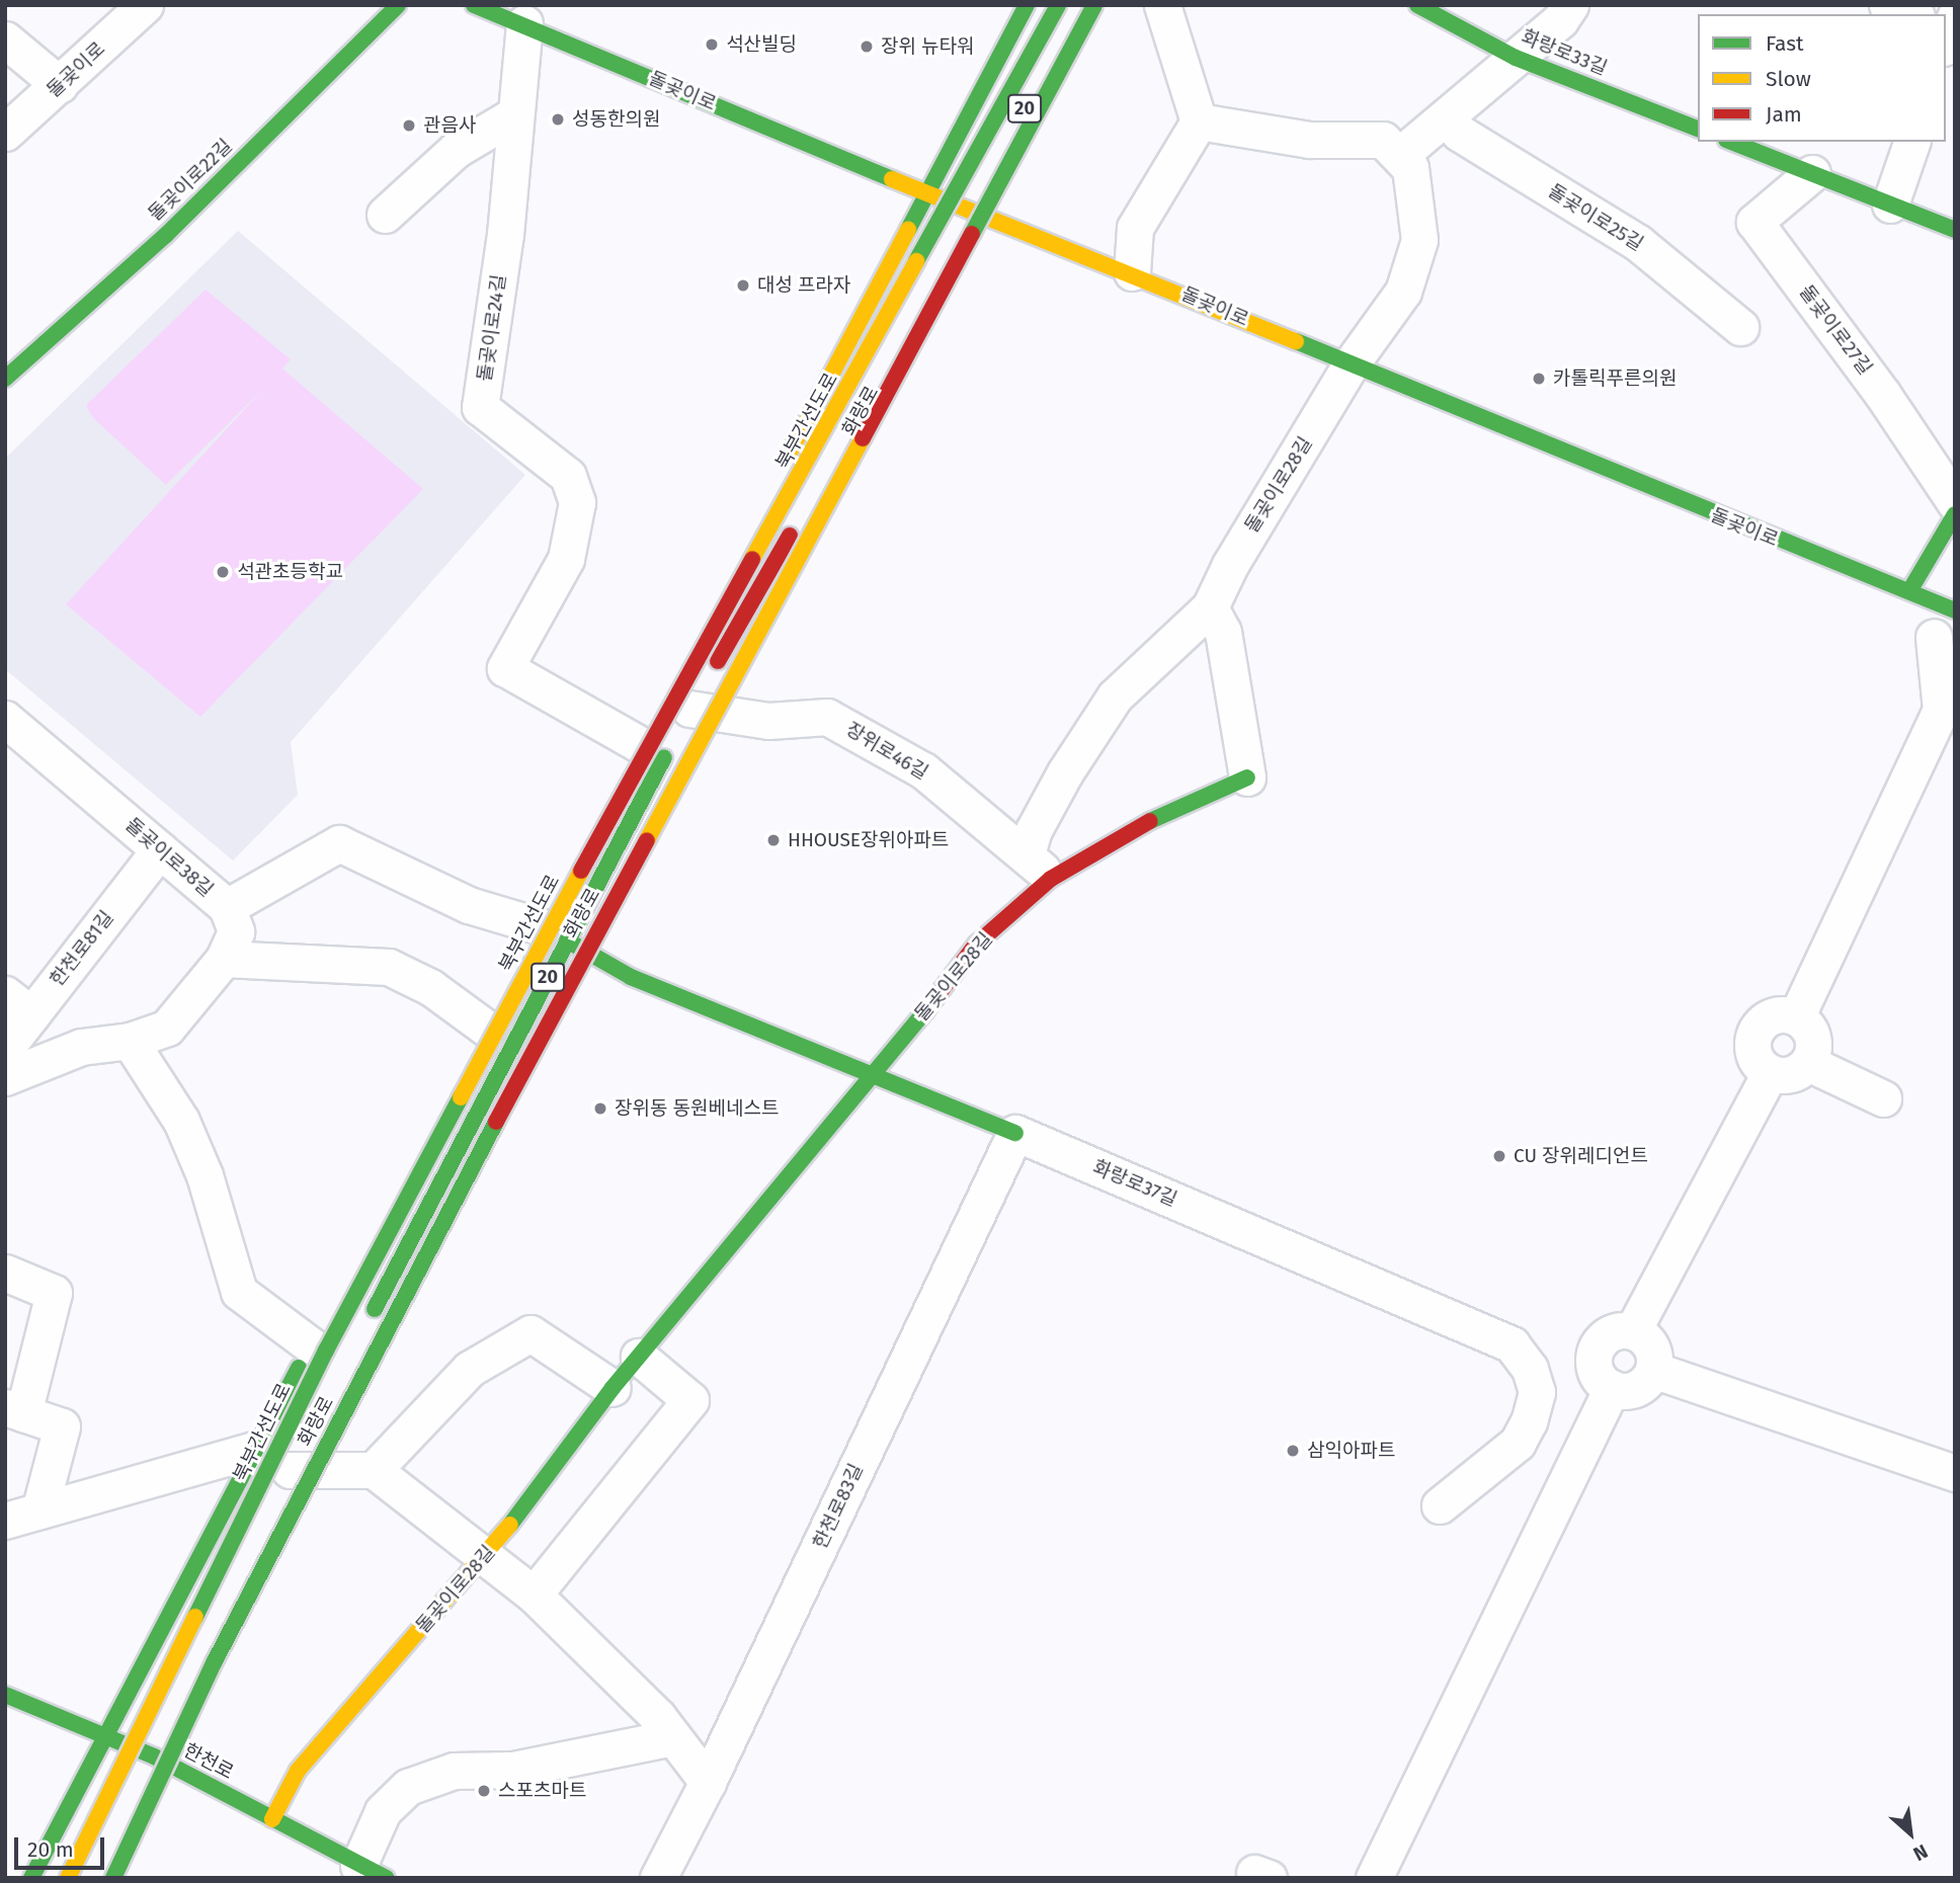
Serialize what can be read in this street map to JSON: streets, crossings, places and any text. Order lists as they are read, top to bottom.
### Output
{
  "streets": {
    "main road": [
      "화랑로33길",
      "돌곶이로",
      "20",
      "돌곶이로22길",
      "화랑로",
      "북부간선도로",
      "돌곶이로28길",
      "화랑로37길",
      "한천로"
    ],
    "street": [
      "돌곶이로25길",
      "돌곶이로24길",
      "돌곶이로27길",
      "장위로46길",
      "돌곶이로38길",
      "한천로81길",
      "한천로83길"
    ]
  },
  "crossings": [
    ["돌곶이로", "돌곶이로24길"],
    ["돌곶이로", "화랑로"],
    ["돌곶이로", "돌곶이로28길"],
    ["돌곶이로24길", "화랑로"],
    ["화랑로", "장위로46길"],
    ["화랑로", "돌곶이로38길"],
    ["화랑로", "화랑로37길"],
    ["화랑로", "한천로"],
    ["돌곶이로28길", "장위로46길"],
    ["돌곶이로28길", "화랑로37길"],
    ["돌곶이로28길", "한천로"],
    ["돌곶이로38길", "한천로81길"],
    ["돌곶이로38길", "화랑로37길"],
    ["화랑로37길", "한천로83길"]
  ],
  "places": [
    "석산빌딩",
    "장위 뉴타워",
    "성동한의원",
    "관음사",
    "대성 프라자",
    "카톨릭푸른의원",
    "석관초등학교",
    "HHOUSE장위아파트",
    "장위동 동원베네스트",
    "CU 장위레디언트",
    "삼익아파트",
    "스포츠마트"
  ],
  "legend": ["Fast", "Slow", "Jam"],
  "scale_bar": "20 m",
  "north": "bottom right"
}
